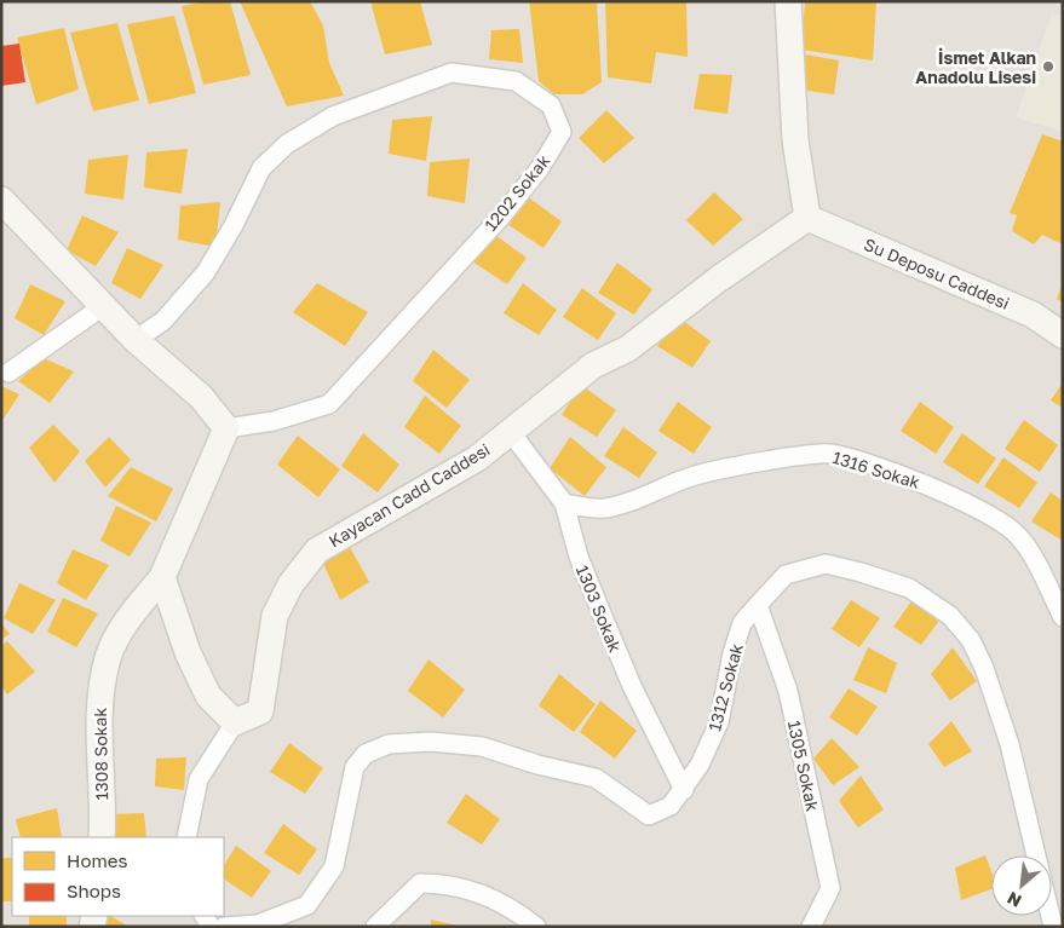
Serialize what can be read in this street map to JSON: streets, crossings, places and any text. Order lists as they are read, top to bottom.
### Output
{
  "streets": {
    "street": [
      "1202 Sokak",
      "Su Deposu Caddesi",
      "1316 Sokak",
      "Kayacan Cadd Caddesi",
      "1303 Sokak",
      "1312 Sokak",
      "1308 Sokak",
      "1305 Sokak"
    ]
  },
  "crossings": [
    ["Su Deposu Caddesi", "Kayacan Cadd Caddesi"],
    ["1316 Sokak", "1303 Sokak"],
    ["Kayacan Cadd Caddesi", "1303 Sokak"],
    ["1303 Sokak", "1312 Sokak"],
    ["1312 Sokak", "1305 Sokak"]
  ],
  "places": ["İsmet Alkan Anadolu Lisesi"],
  "legend": ["Homes", "Shops"],
  "north": "bottom left"
}
